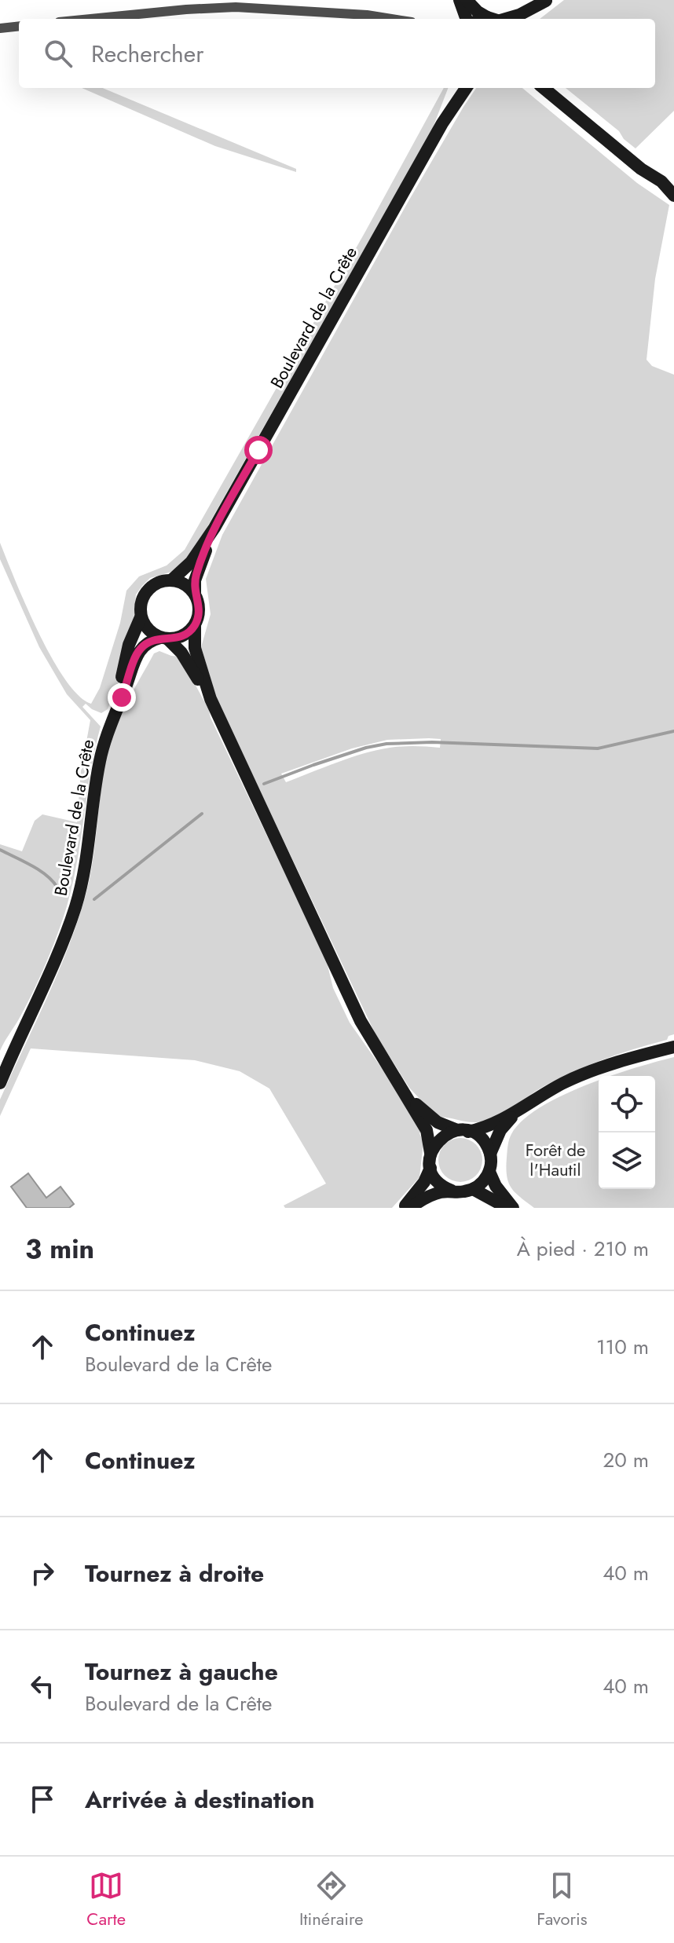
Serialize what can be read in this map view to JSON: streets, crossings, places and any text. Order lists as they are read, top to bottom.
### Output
{
  "streets": {
    "main road": ["Boulevard de la Crête"]
  },
  "parks": ["Forêt de l'Hautil"],
  "page": {
    "search": "Rechercher",
    "heading": ["3 min", "À pied · 210 m"],
    "list": [
      ["Continuez", "Boulevard de la Crête", "110 m"],
      ["Continuez", "20 m"],
      ["Tournez à droite", "40 m"],
      ["Tournez à gauche", "Boulevard de la Crête", "40 m"],
      "Arrivée à destination"
    ],
    "nav": ["Carte", "Itinéraire", "Favoris"]
  }
}
